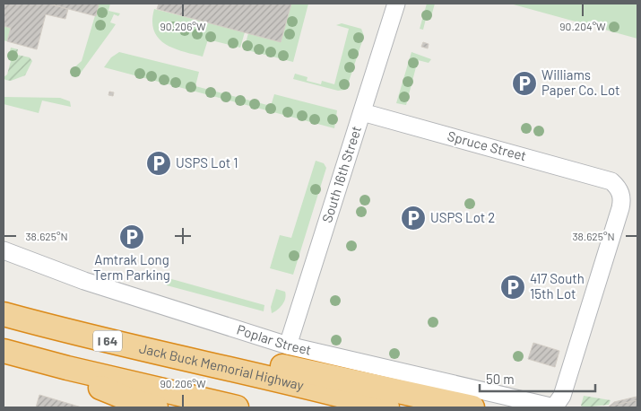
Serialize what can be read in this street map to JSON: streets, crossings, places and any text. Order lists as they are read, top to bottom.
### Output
{
  "streets": {
    "highway": ["I 64", "Jack Buck Memorial Highway"],
    "street": ["Spruce Street", "South 16th Street", "Poplar Street"]
  },
  "crossings": [
    ["Spruce Street", "South 16th Street"],
    ["Spruce Street", "Poplar Street"],
    ["South 16th Street", "Poplar Street"]
  ],
  "places": {
    "parking": [
      "Williams Paper Co. Lot",
      "USPS Lot 1",
      "USPS Lot 2",
      "Amtrak Long Term Parking",
      "417 South 15th Lot"
    ]
  },
  "scale_bar": "50 m",
  "coordinates": ["90.206°W", "90.204°W", "38.625°N"]
}
